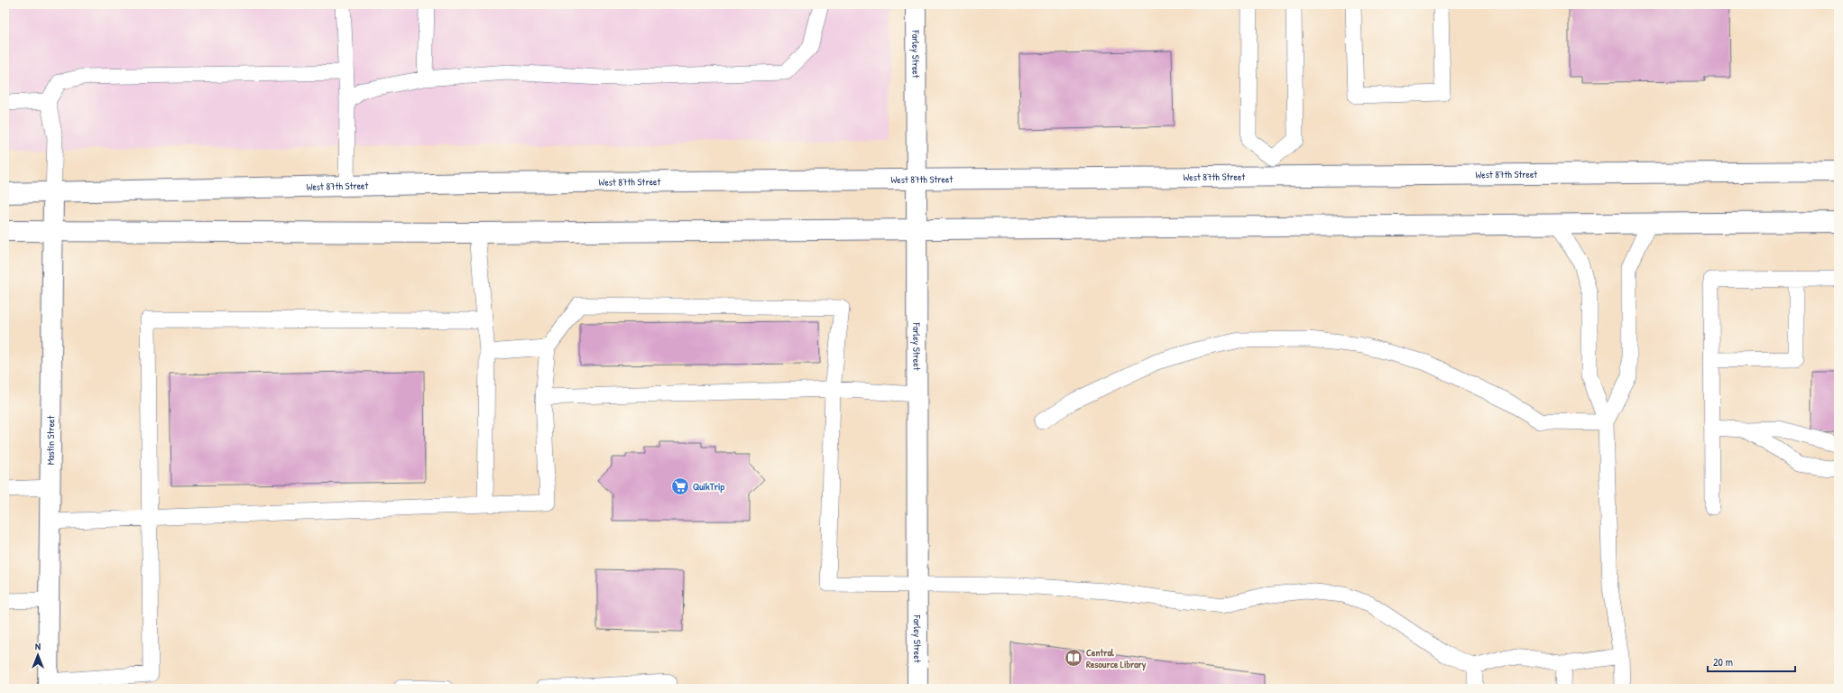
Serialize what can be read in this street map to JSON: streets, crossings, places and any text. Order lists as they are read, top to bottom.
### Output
{
  "streets": {
    "main road": ["Farley Street", "West 87th Street", "Mastin Street"]
  },
  "crossings": [
    ["Farley Street", "West 87th Street"],
    ["West 87th Street", "Mastin Street"]
  ],
  "places": {
    "supermarket": ["QuikTrip"],
    "library": ["Central Resource Library"]
  },
  "scale_bar": "20 m",
  "north": "top"
}
